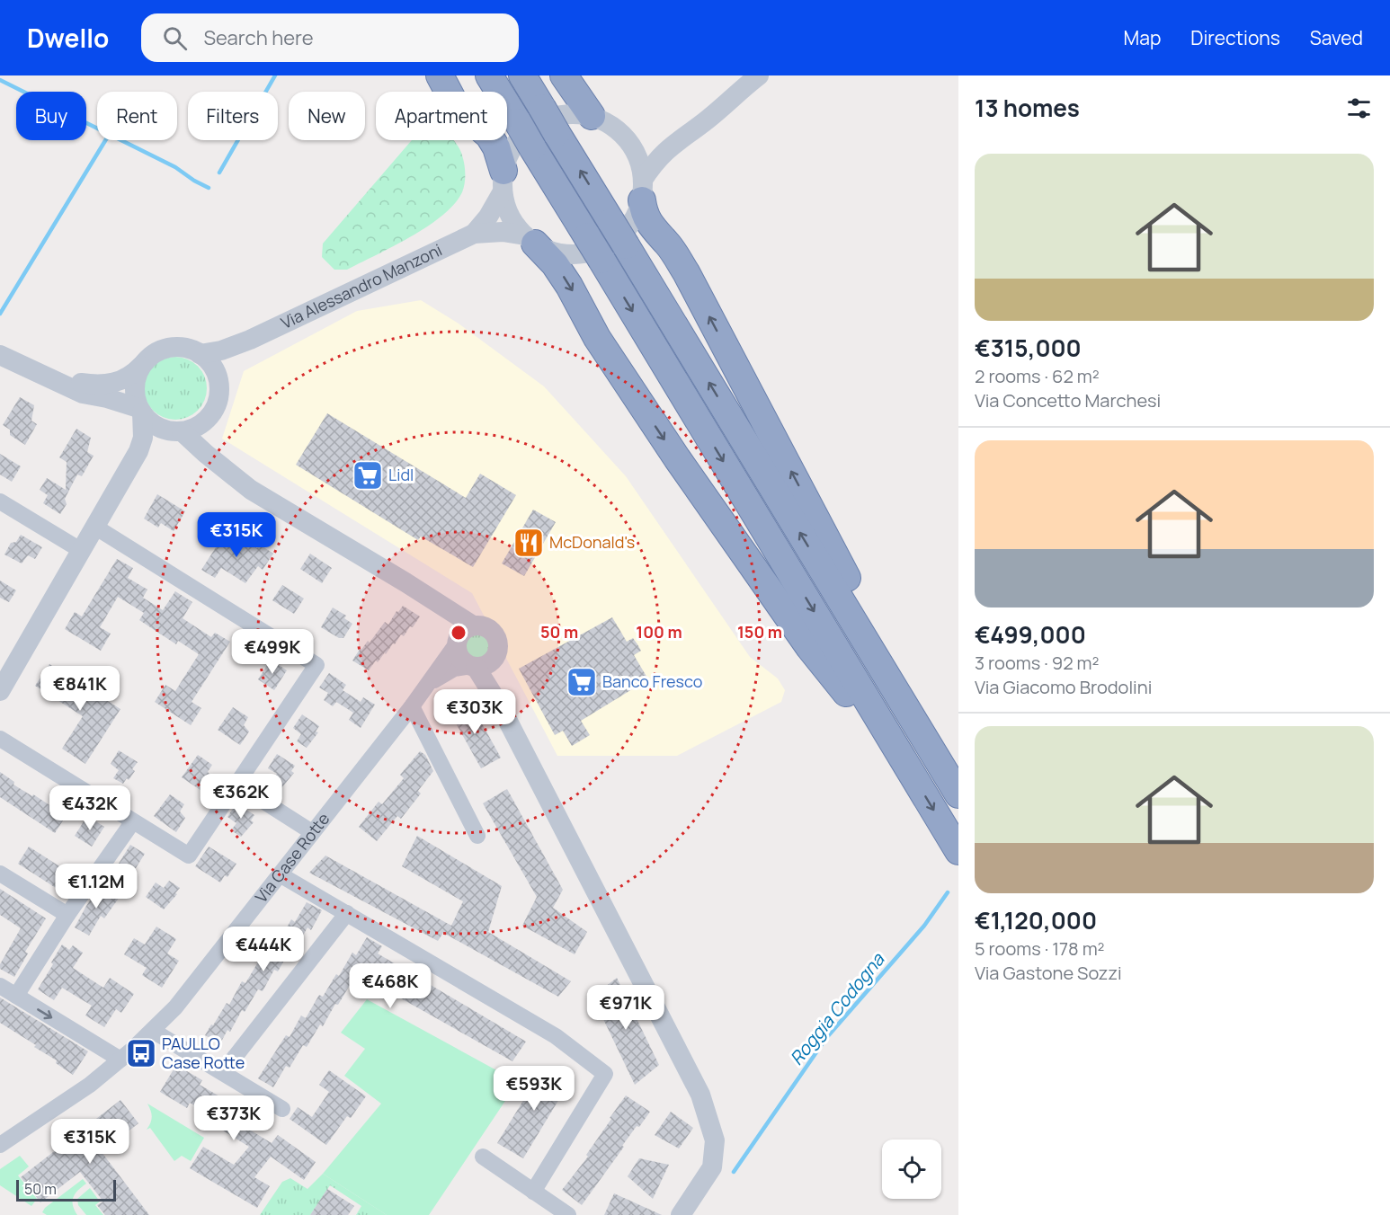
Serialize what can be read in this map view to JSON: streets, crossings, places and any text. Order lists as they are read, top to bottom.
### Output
{
  "streets": {
    "street": ["Via Alessandro Manzoni", "Via Case Rotte"]
  },
  "water": ["Roggia Codogna"],
  "places": {
    "supermarket": ["Lidl", "Banco Fresco"],
    "restaurant": ["McDonald's"],
    "bus stop": ["PAULLO Case Rotte"]
  },
  "scale_bar": "50 m",
  "page": {
    "header": "Dwello",
    "search": "Search here",
    "nav": ["Map", "Directions", "Saved"],
    "heading": "13 homes",
    "chip": [
      "Buy",
      "Rent",
      "Filters",
      "New",
      "Apartment"
    ],
    "list": [
      {
        "name": "€315,000",
        "note": "2 rooms · 62 m² · Via Concetto Marchesi"
      },
      {
        "name": "€499,000",
        "note": "3 rooms · 92 m² · Via Giacomo Brodolini"
      },
      {
        "name": "€1,120,000",
        "note": "5 rooms · 178 m² · Via Gastone Sozzi"
      }
    ],
    "price": [
      "€315K",
      "€499K",
      "€841K",
      "€303K",
      "€362K",
      "€432K",
      "€1.12M",
      "€444K",
      "€468K",
      "€971K",
      "€593K",
      "€373K",
      "€315K"
    ],
    "scale": "50 m"
  },
  "rings": ["50 m", "100 m", "150 m"]
}
